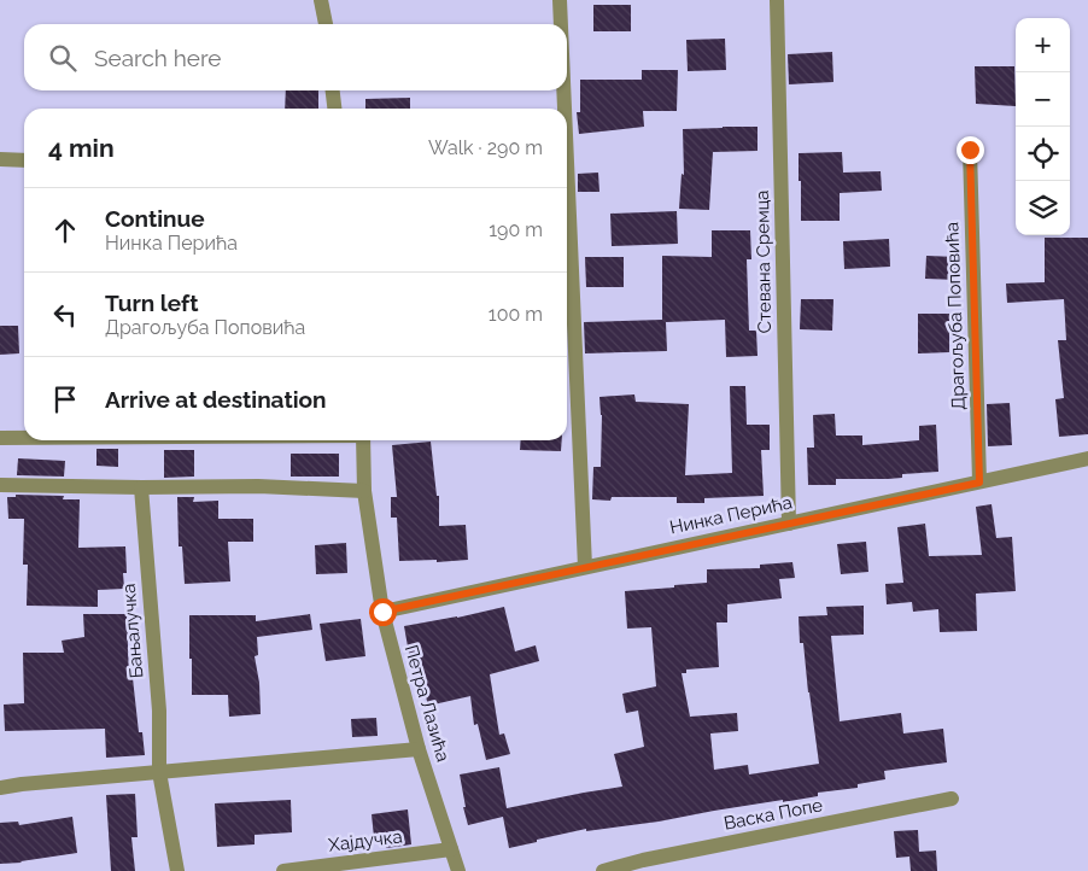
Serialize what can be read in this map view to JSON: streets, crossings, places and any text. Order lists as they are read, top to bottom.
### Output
{
  "streets": {
    "street": [
      "Стевана Сремца",
      "Драгољуба Поповића",
      "Нинка Перића",
      "Бањалучка",
      "Петра Лазића",
      "Васка Попе",
      "Хајдучка"
    ]
  },
  "crossings": [
    ["Стевана Сремца", "Нинка Перића"],
    ["Драгољуба Поповића", "Нинка Перића"],
    ["Нинка Перића", "Петра Лазића"],
    ["Петра Лазића", "Хајдучка"]
  ],
  "page": {
    "map_buttons": ["+", "−"],
    "search": "Search here",
    "heading": ["4 min", "Walk · 290 m"],
    "list": [
      ["Continue", "Нинка Перића", "190 m"],
      ["Turn left", "Драгољуба Поповића", "100 m"],
      "Arrive at destination"
    ]
  }
}
